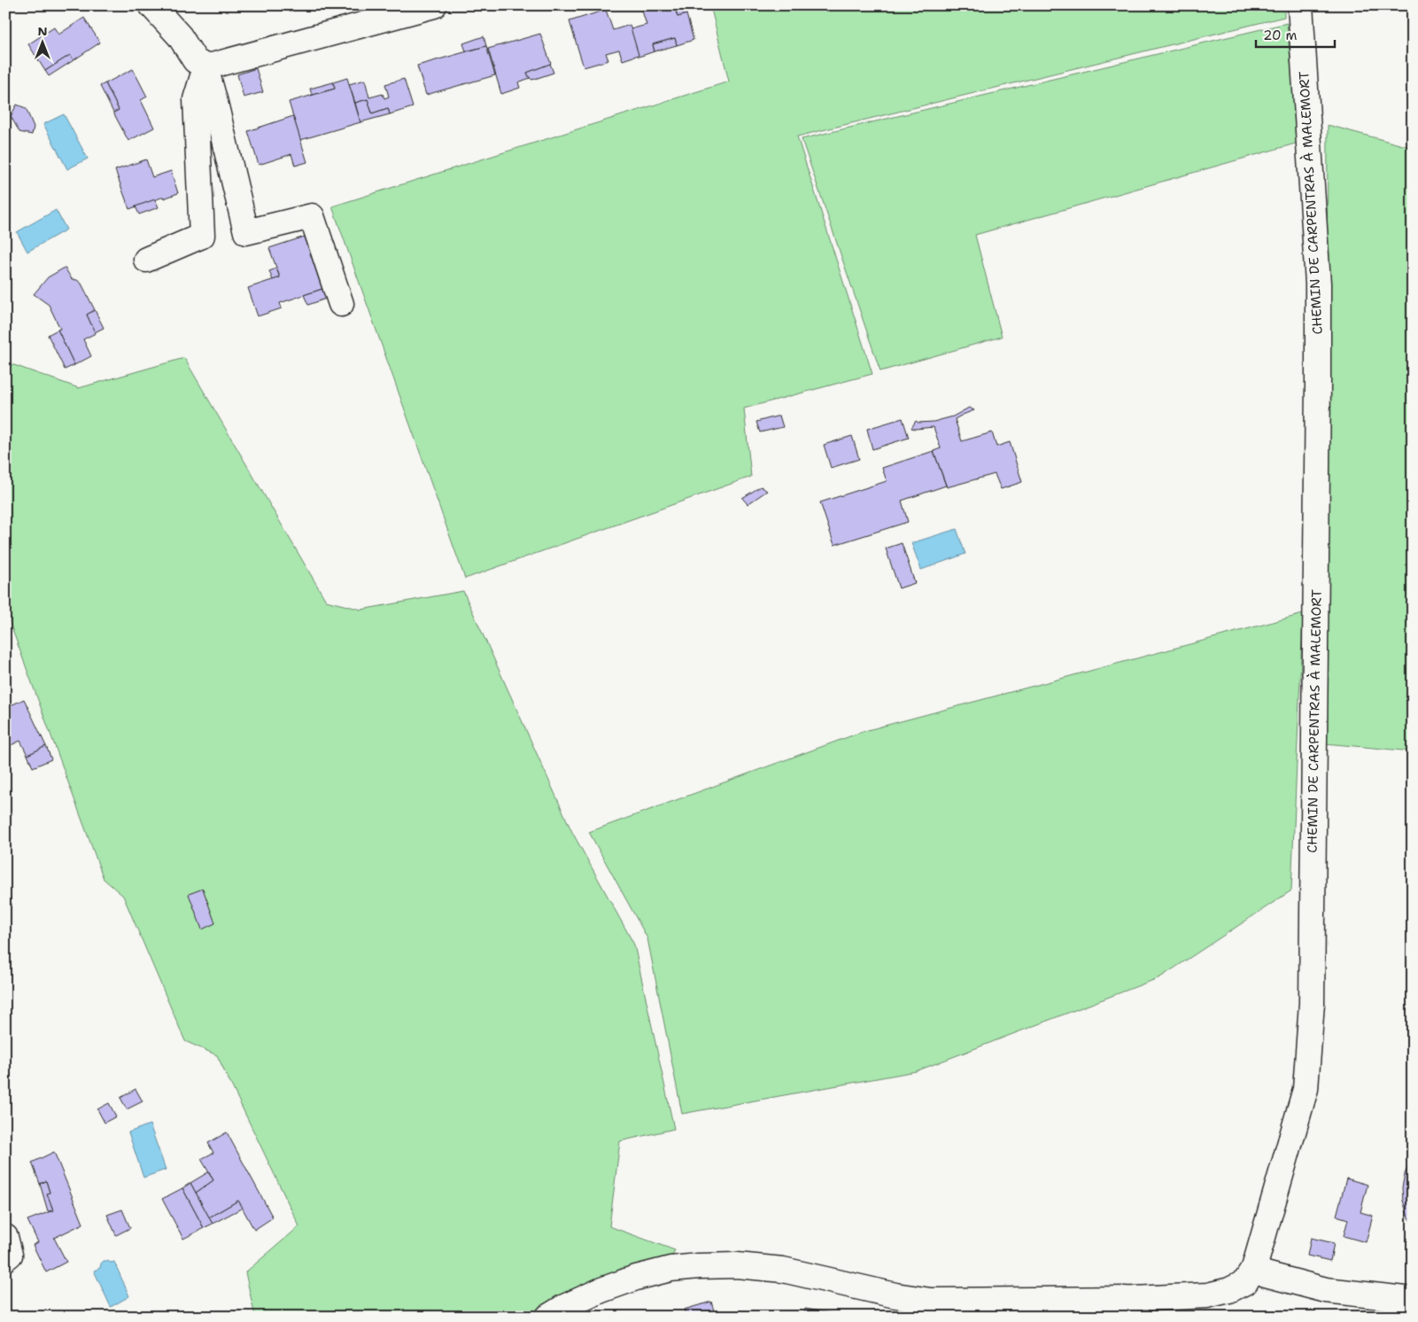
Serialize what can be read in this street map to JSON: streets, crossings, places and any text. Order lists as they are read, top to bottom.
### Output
{
  "streets": {
    "street": ["CHEMIN DE CARPENTRAS À MALEMORT"]
  },
  "scale_bar": "20 m",
  "north": "top"
}
